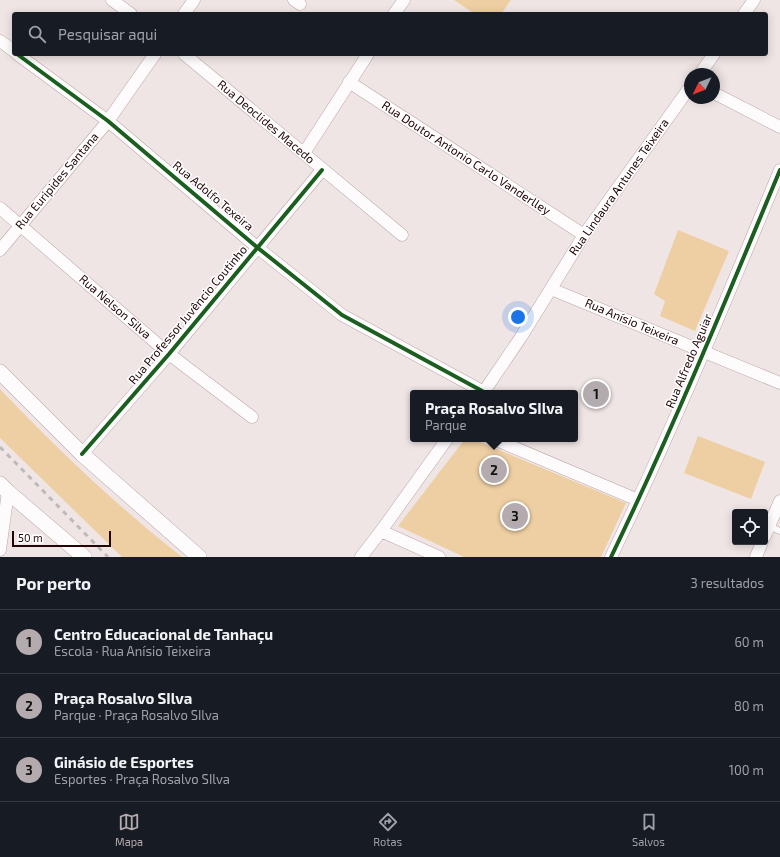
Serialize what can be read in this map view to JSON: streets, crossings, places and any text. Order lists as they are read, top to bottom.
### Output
{
  "streets": {
    "street": [
      "Rua Deoclides Macedo",
      "Rua Doutor Antonio Carlo Vanderlley",
      "Rua Euripides Santana",
      "Rua Lindaura Antunes Teixeira",
      "Rua Adolfo Texeira",
      "Rua Nelson Silva",
      "Rua Professor Juvêncio Coutinho",
      "Rua Anísio Teixeira",
      "Rua Alfredo Aguiar"
    ]
  },
  "crossings": [
    ["Rua Deoclides Macedo", "Rua Professor Juvêncio Coutinho"],
    ["Rua Doutor Antonio Carlo Vanderlley", "Rua Lindaura Antunes Teixeira"],
    ["Rua Euripides Santana", "Rua Adolfo Texeira"],
    ["Rua Euripides Santana", "Rua Nelson Silva"],
    ["Rua Lindaura Antunes Teixeira", "Rua Anísio Teixeira"],
    ["Rua Adolfo Texeira", "Rua Professor Juvêncio Coutinho"],
    ["Rua Nelson Silva", "Rua Professor Juvêncio Coutinho"],
    ["Rua Anísio Teixeira", "Rua Alfredo Aguiar"]
  ],
  "scale_bar": "50 m",
  "north": "bottom left",
  "page": {
    "search": "Pesquisar aqui",
    "pins": ["1", "2", "3"],
    "popup": ["Praça Rosalvo SIlva", "Parque"],
    "scale": "50 m",
    "heading": ["Por perto", "3 resultados"],
    "list": [
      {
        "mark": "1",
        "name": "Centro Educacional de Tanhaçu",
        "note": "Escola · Rua Anísio Teixeira",
        "value": "60 m"
      },
      {
        "mark": "2",
        "name": "Praça Rosalvo SIlva",
        "note": "Parque · Praça Rosalvo SIlva",
        "value": "80 m"
      },
      {
        "mark": "3",
        "name": "Ginásio de Esportes",
        "note": "Esportes · Praça Rosalvo SIlva",
        "value": "100 m"
      }
    ],
    "nav": ["Mapa", "Rotas", "Salvos"]
  }
}
